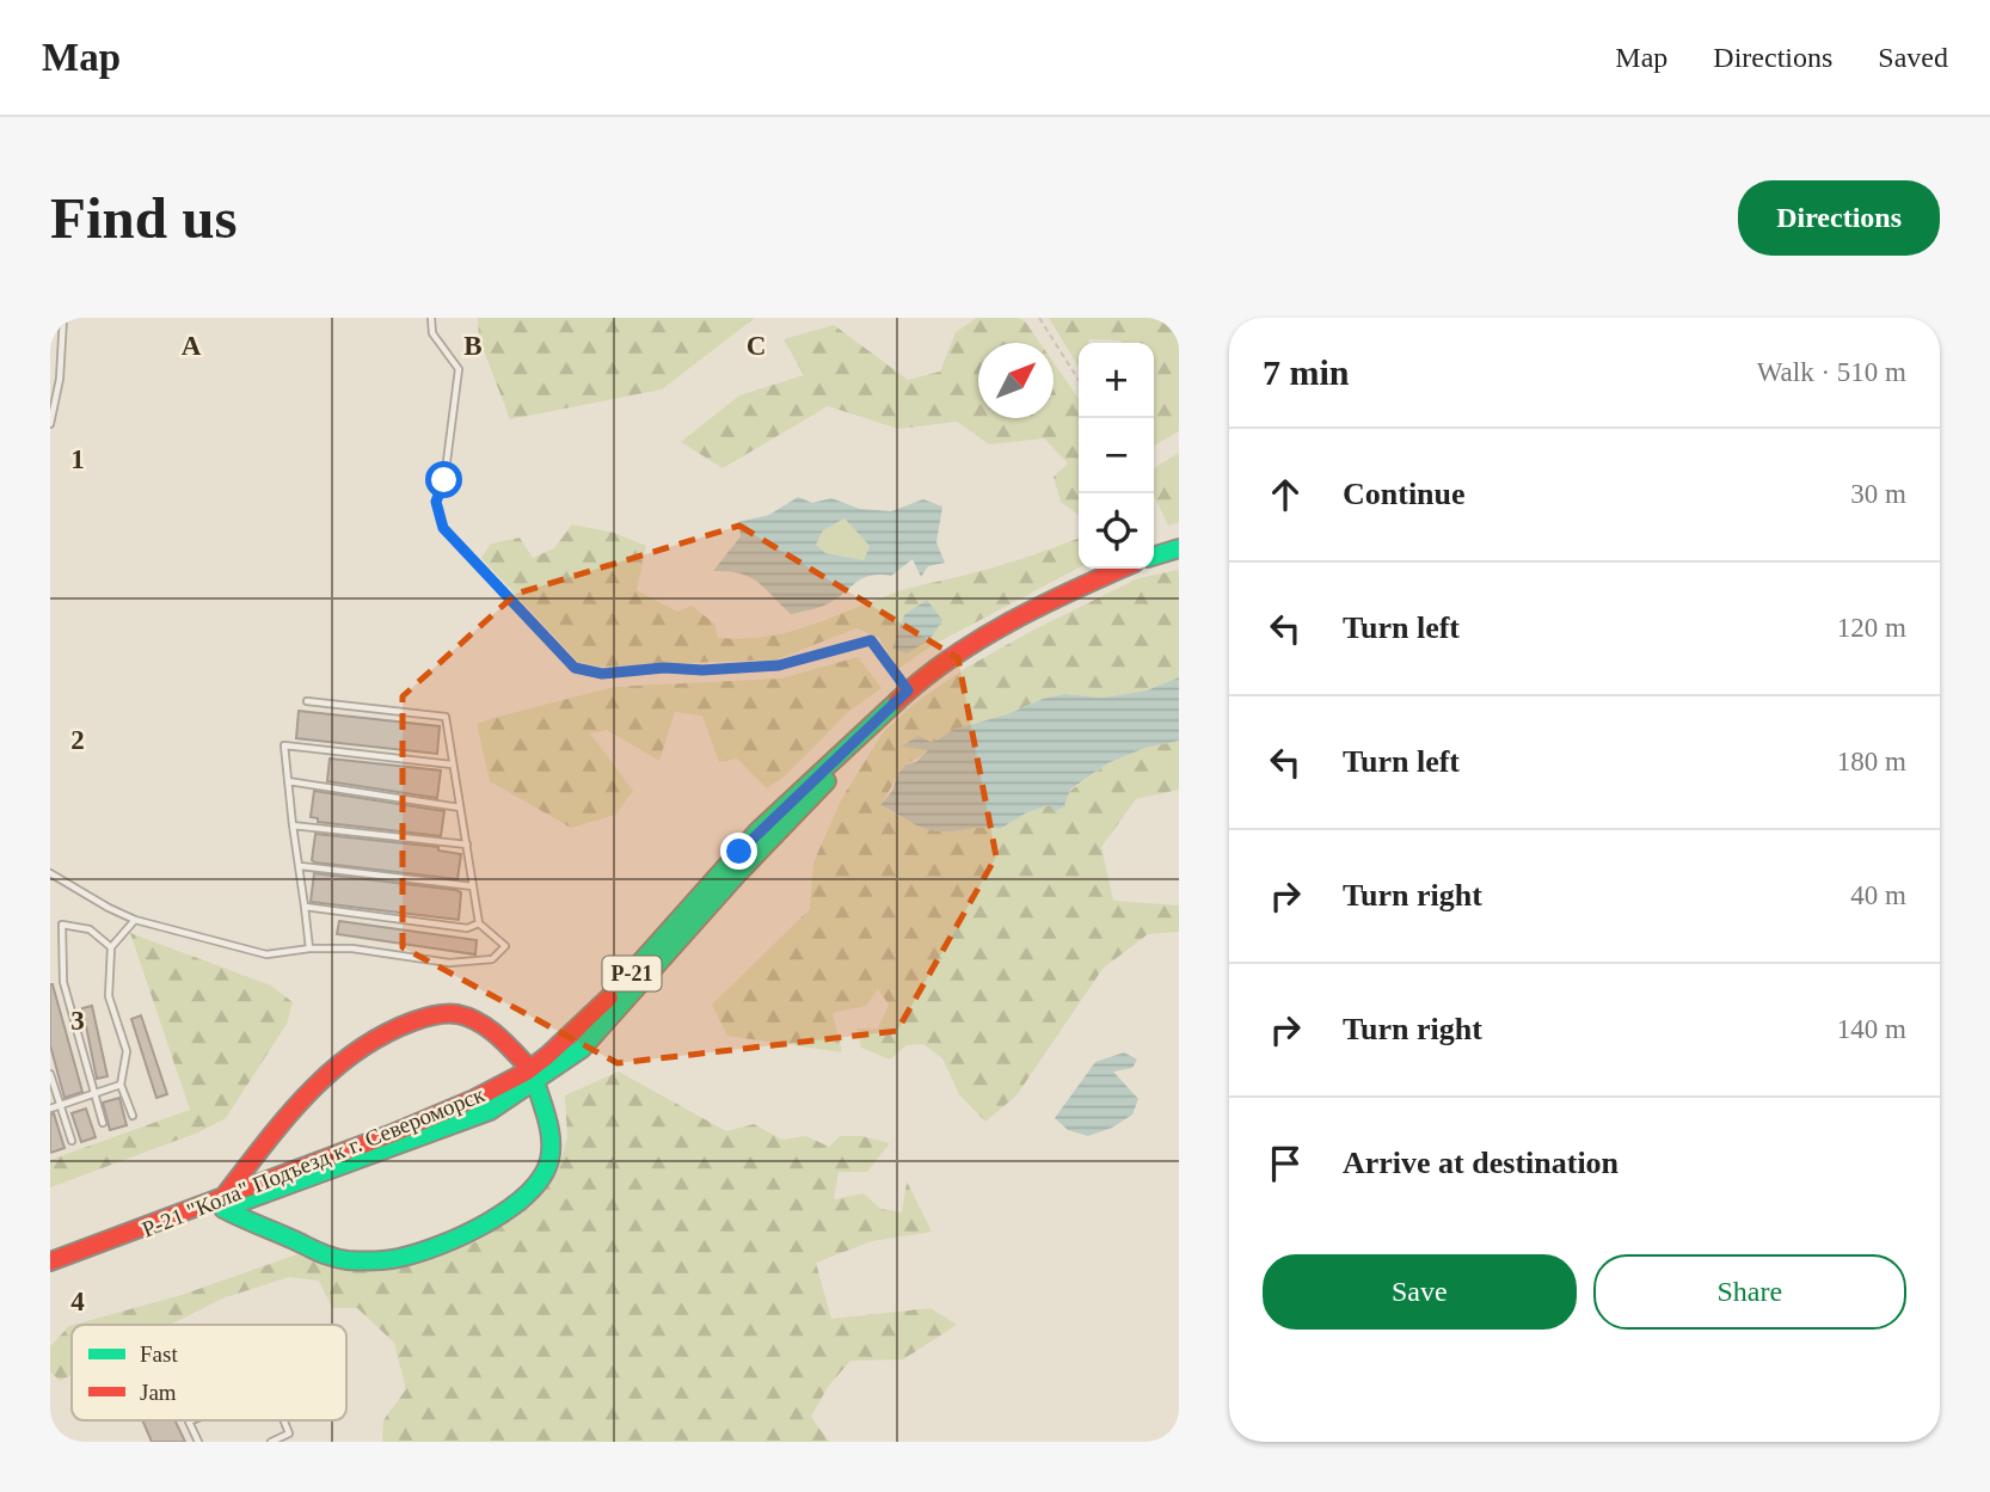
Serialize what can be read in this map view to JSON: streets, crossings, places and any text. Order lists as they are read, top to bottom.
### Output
{
  "streets": {
    "main road": ["Р-21", "Р-21 \"Кола\" Подъезд к г. Североморск"]
  },
  "legend": ["Fast", "Jam"],
  "north": "top right",
  "page": {
    "header": "Map",
    "nav": ["Map", "Directions", "Saved"],
    "buttons": [
      "Directions",
      ["Save", "Share"]
    ],
    "title": "Find us",
    "heading": ["7 min", "Walk · 510 m"],
    "map_buttons": ["+", "−"],
    "list": [
      ["Continue", "30 m"],
      ["Turn left", "120 m"],
      ["Turn left", "180 m"],
      ["Turn right", "40 m"],
      ["Turn right", "140 m"],
      "Arrive at destination"
    ]
  },
  "grid": {
    "columns": ["A", "B", "C"],
    "rows": [
      "1",
      "2",
      "3",
      "4"
    ]
  }
}
